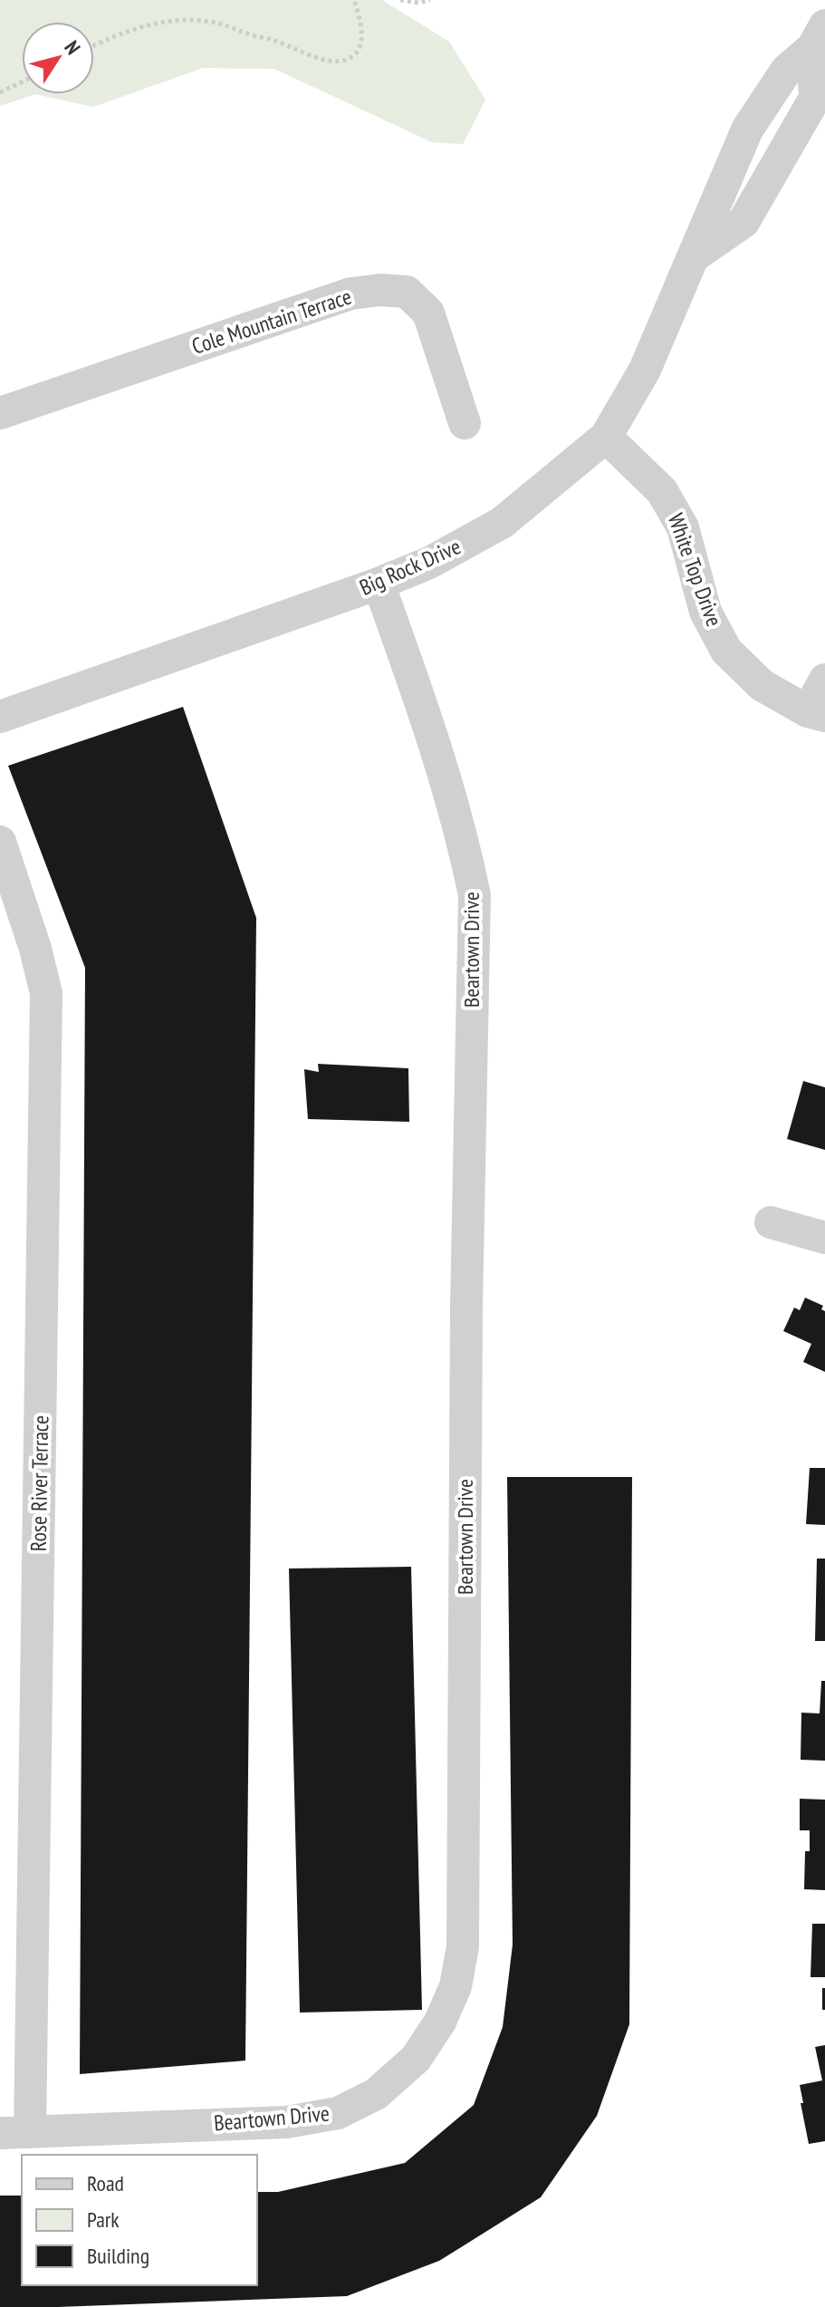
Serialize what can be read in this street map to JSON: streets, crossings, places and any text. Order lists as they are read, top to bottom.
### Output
{
  "streets": {
    "street": [
      "Cole Mountain Terrace",
      "Big Rock Drive",
      "White Top Drive",
      "Beartown Drive",
      "Rose River Terrace"
    ]
  },
  "crossings": [
    ["Big Rock Drive", "White Top Drive"],
    ["Big Rock Drive", "Beartown Drive"],
    ["Beartown Drive", "Rose River Terrace"]
  ],
  "legend": ["Road", "Park", "Building"],
  "north": "top right"
}
